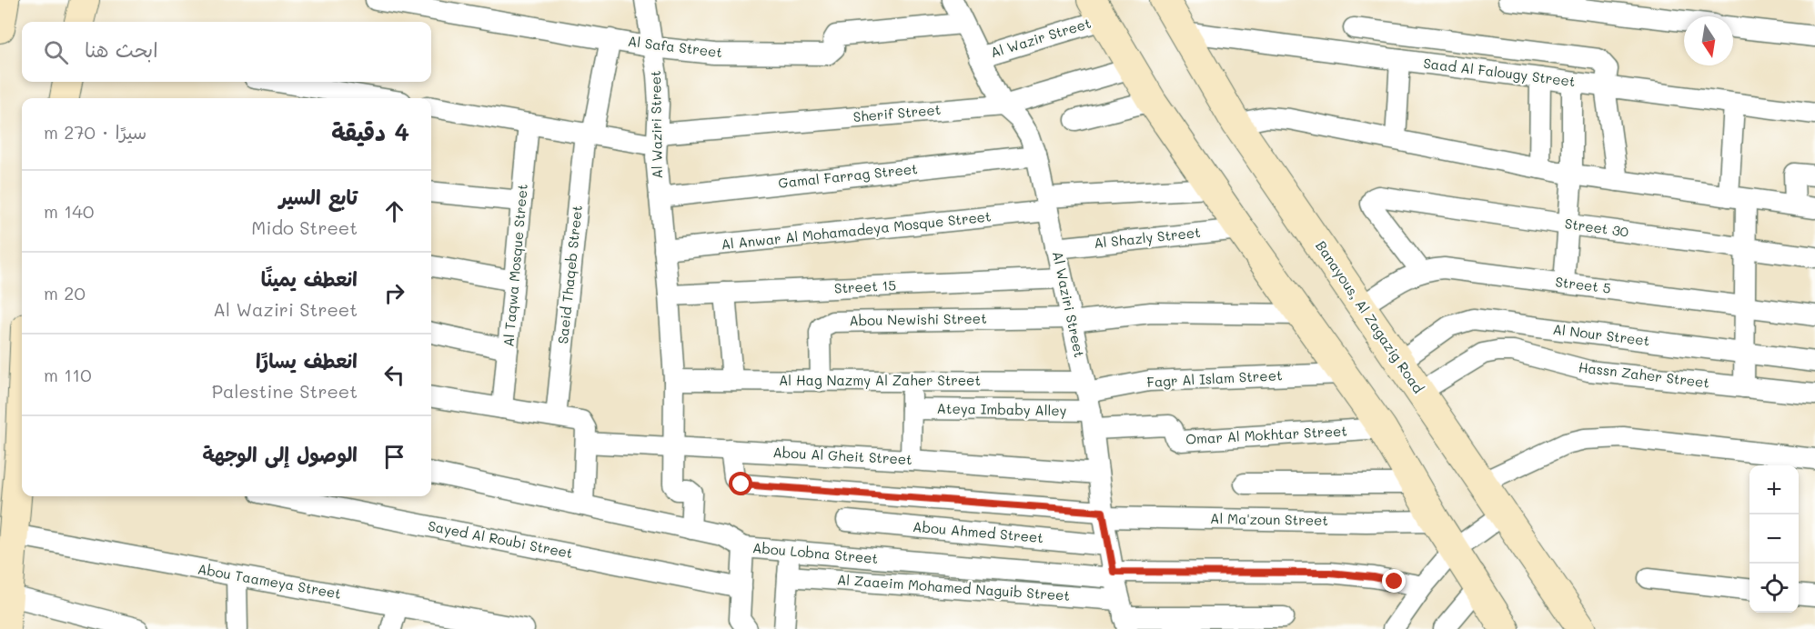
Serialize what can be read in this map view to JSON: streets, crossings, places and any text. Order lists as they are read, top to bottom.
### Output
{
  "streets": {
    "main road": ["Banayous, Al Zagazig Road"],
    "street": [
      "Al Wazir Street",
      "Al Safa Street",
      "Saad Al Falougy Street",
      "Sherif Street",
      "Al Waziri Street",
      "Gamal Farrag Street",
      "Street 30",
      "Al Anwar Al Mohamadeya Mosque Street",
      "Al Shazly Street",
      "Al Taqwa Mosque Street",
      "Saeid Thaqeb Street",
      "Street 5",
      "Street 15",
      "Abou Newishi Street",
      "Al Nour Street",
      "Hassn Zaher Street",
      "Fagr Al Islam Street",
      "Al Hag Nazmy Al Zaher Street",
      "Ateya Imbaby Alley",
      "Omar Al Mokhtar Street",
      "Abou Al Gheit Street",
      "Al Ma'zoun Street",
      "Abou Ahmed Street",
      "Sayed Al Roubi Street",
      "Abou Lobna Street",
      "Abou Taameya Street",
      "Al Zaaeim Mohamed Naguib Street"
    ]
  },
  "crossings": [
    ["Al Wazir Street", "Al Waziri Street"],
    ["Al Safa Street", "Al Waziri Street"],
    ["Al Safa Street", "Saeid Thaqeb Street"],
    ["Saad Al Falougy Street", "Banayous, Al Zagazig Road"],
    ["Sherif Street", "Al Waziri Street"],
    ["Sherif Street", "Al Taqwa Mosque Street"],
    ["Sherif Street", "Saeid Thaqeb Street"],
    ["Al Waziri Street", "Gamal Farrag Street"],
    ["Al Waziri Street", "Al Anwar Al Mohamadeya Mosque Street"],
    ["Al Waziri Street", "Al Shazly Street"],
    ["Al Waziri Street", "Street 15"],
    ["Al Waziri Street", "Abou Newishi Street"],
    ["Al Waziri Street", "Fagr Al Islam Street"],
    ["Al Waziri Street", "Al Hag Nazmy Al Zaher Street"],
    ["Al Waziri Street", "Ateya Imbaby Alley"],
    ["Al Waziri Street", "Omar Al Mokhtar Street"],
    ["Al Waziri Street", "Abou Al Gheit Street"],
    ["Al Waziri Street", "Al Ma'zoun Street"],
    ["Al Waziri Street", "Abou Ahmed Street"],
    ["Al Waziri Street", "Abou Lobna Street"],
    ["Al Waziri Street", "Al Zaaeim Mohamed Naguib Street"],
    ["Street 30", "Street 5"],
    ["Street 5", "Banayous, Al Zagazig Road"],
    ["Banayous, Al Zagazig Road", "Al Nour Street"],
    ["Banayous, Al Zagazig Road", "Hassn Zaher Street"],
    ["Abou Newishi Street", "Al Hag Nazmy Al Zaher Street"],
    ["Fagr Al Islam Street", "Al Hag Nazmy Al Zaher Street"],
    ["Fagr Al Islam Street", "Ateya Imbaby Alley"],
    ["Fagr Al Islam Street", "Omar Al Mokhtar Street"],
    ["Al Hag Nazmy Al Zaher Street", "Ateya Imbaby Alley"],
    ["Al Hag Nazmy Al Zaher Street", "Omar Al Mokhtar Street"],
    ["Ateya Imbaby Alley", "Omar Al Mokhtar Street"],
    ["Abou Al Gheit Street", "Al Ma'zoun Street"]
  ],
  "north": "bottom",
  "page": {
    "search": "ابحث هنا",
    "heading": ["4 دقيقة", "سيرًا · 270 m"],
    "list": [
      ["تابع السير", "Mido Street", "140 m"],
      ["انعطف يمينًا", "Al Waziri Street", "20 m"],
      ["انعطف يسارًا", "Palestine Street", "110 m"],
      "الوصول إلى الوجهة"
    ],
    "map_buttons": ["+", "−"]
  }
}
